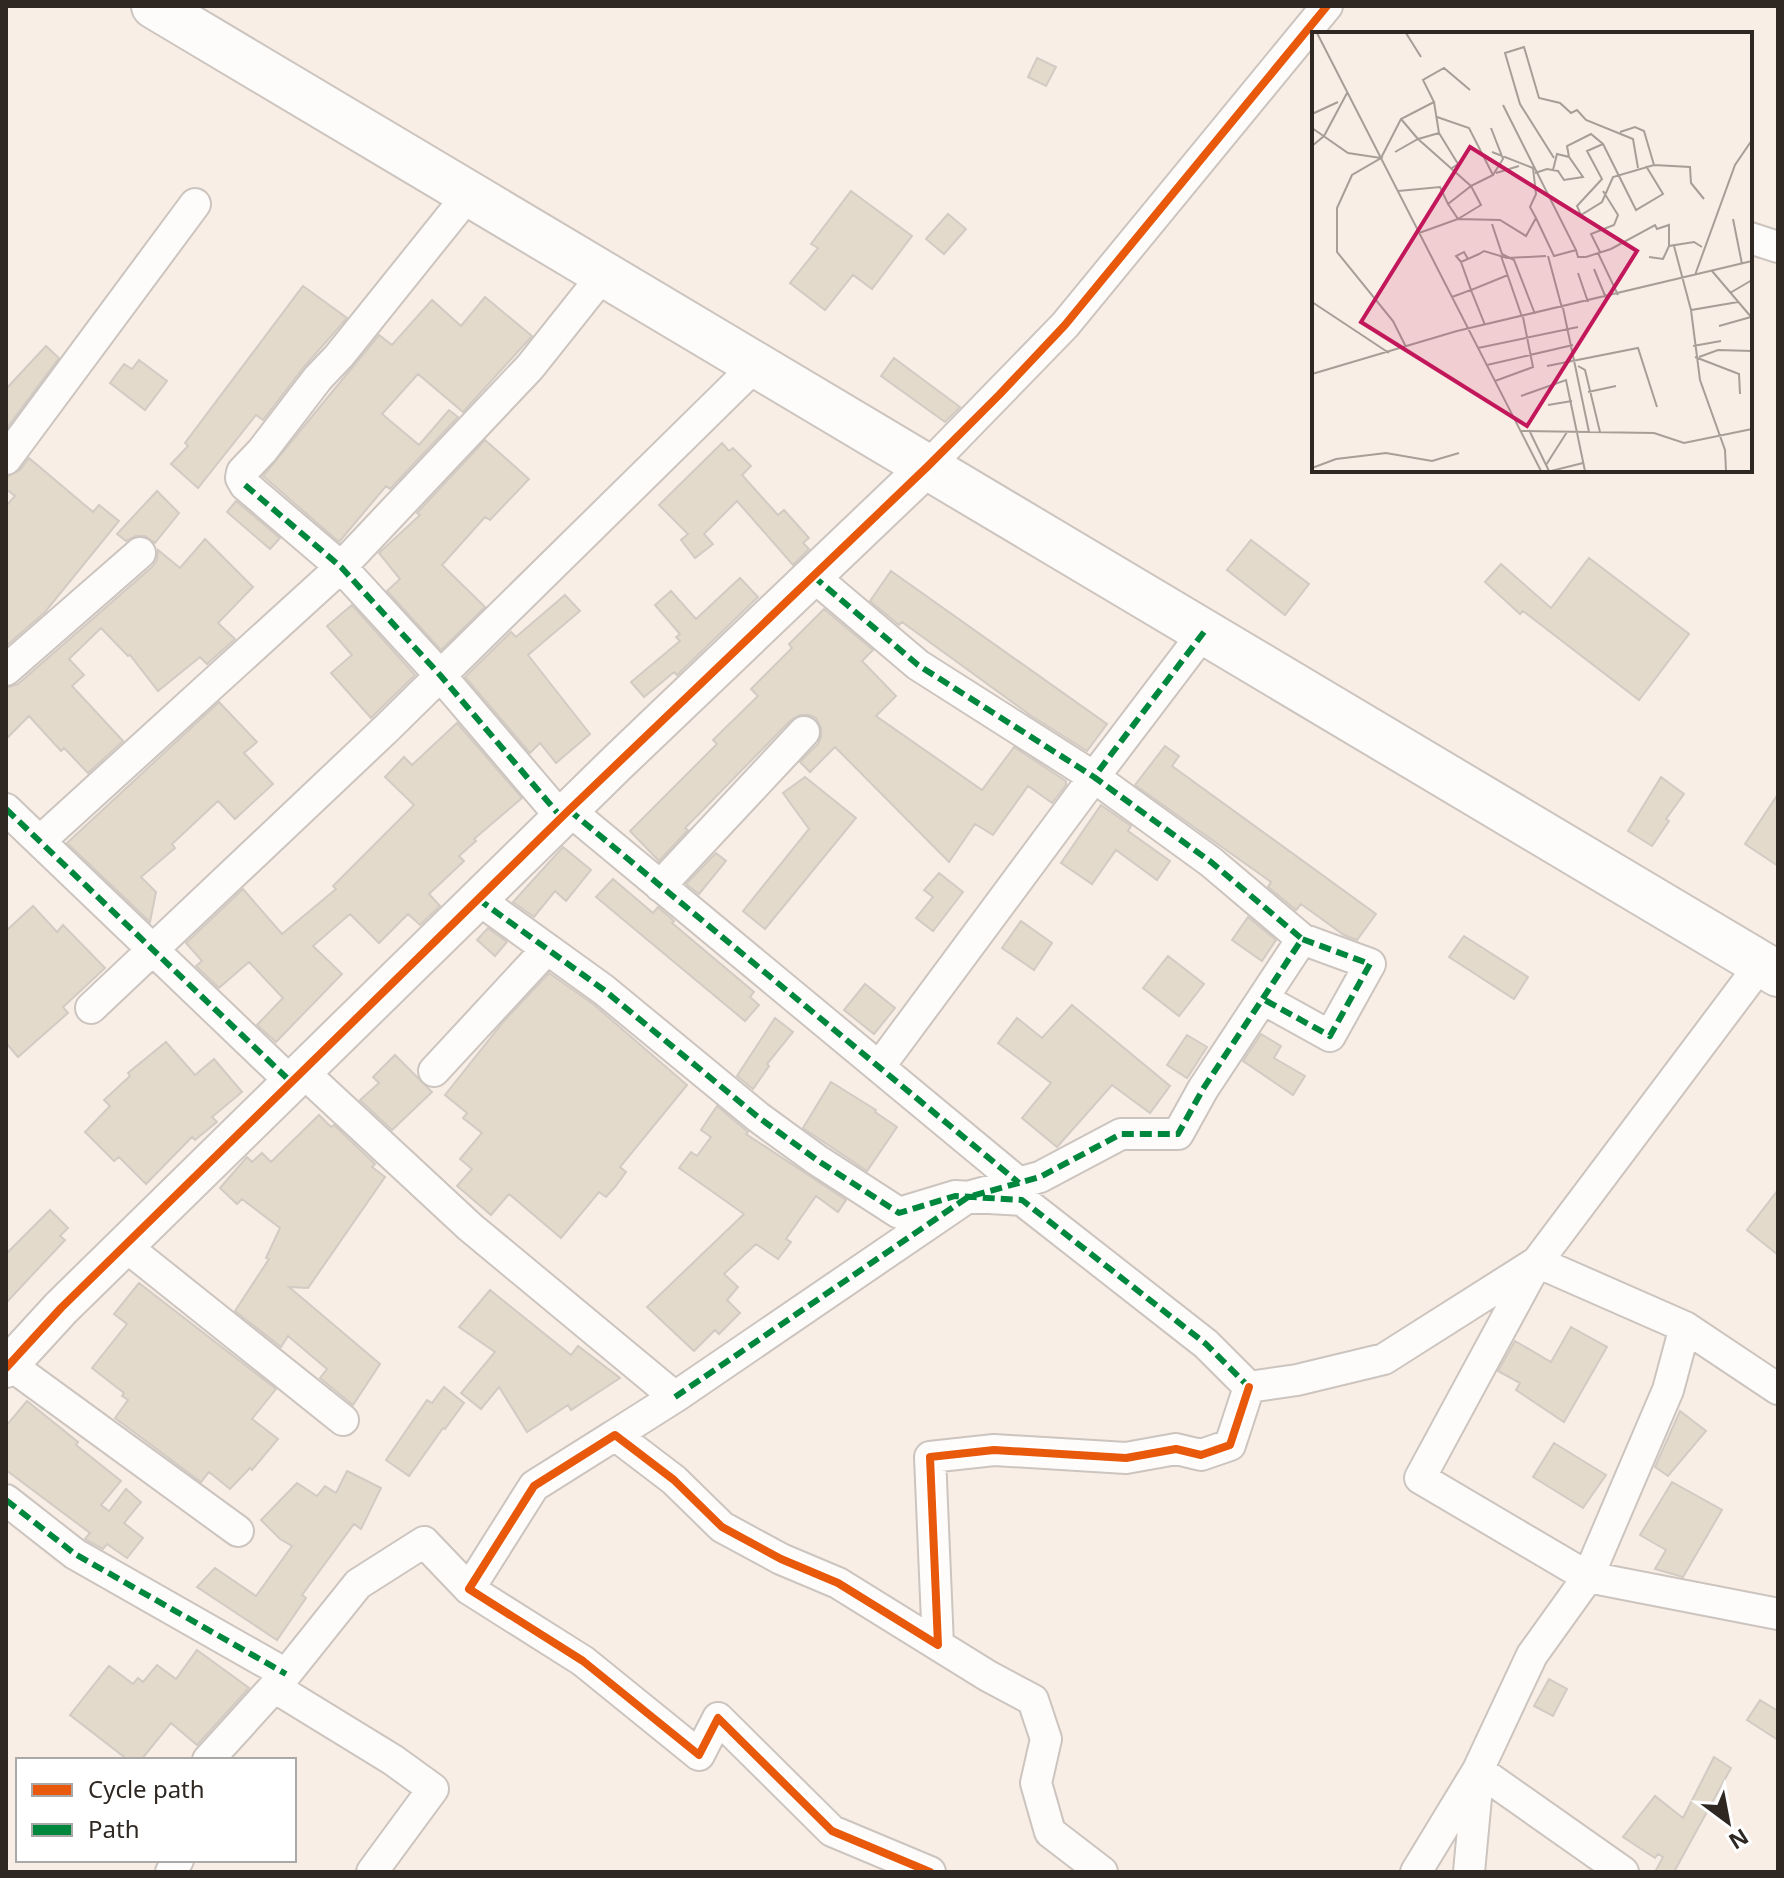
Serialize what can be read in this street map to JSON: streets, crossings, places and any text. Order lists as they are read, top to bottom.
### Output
{
  "legend": ["Cycle path", "Path"],
  "north": "bottom right"
}
